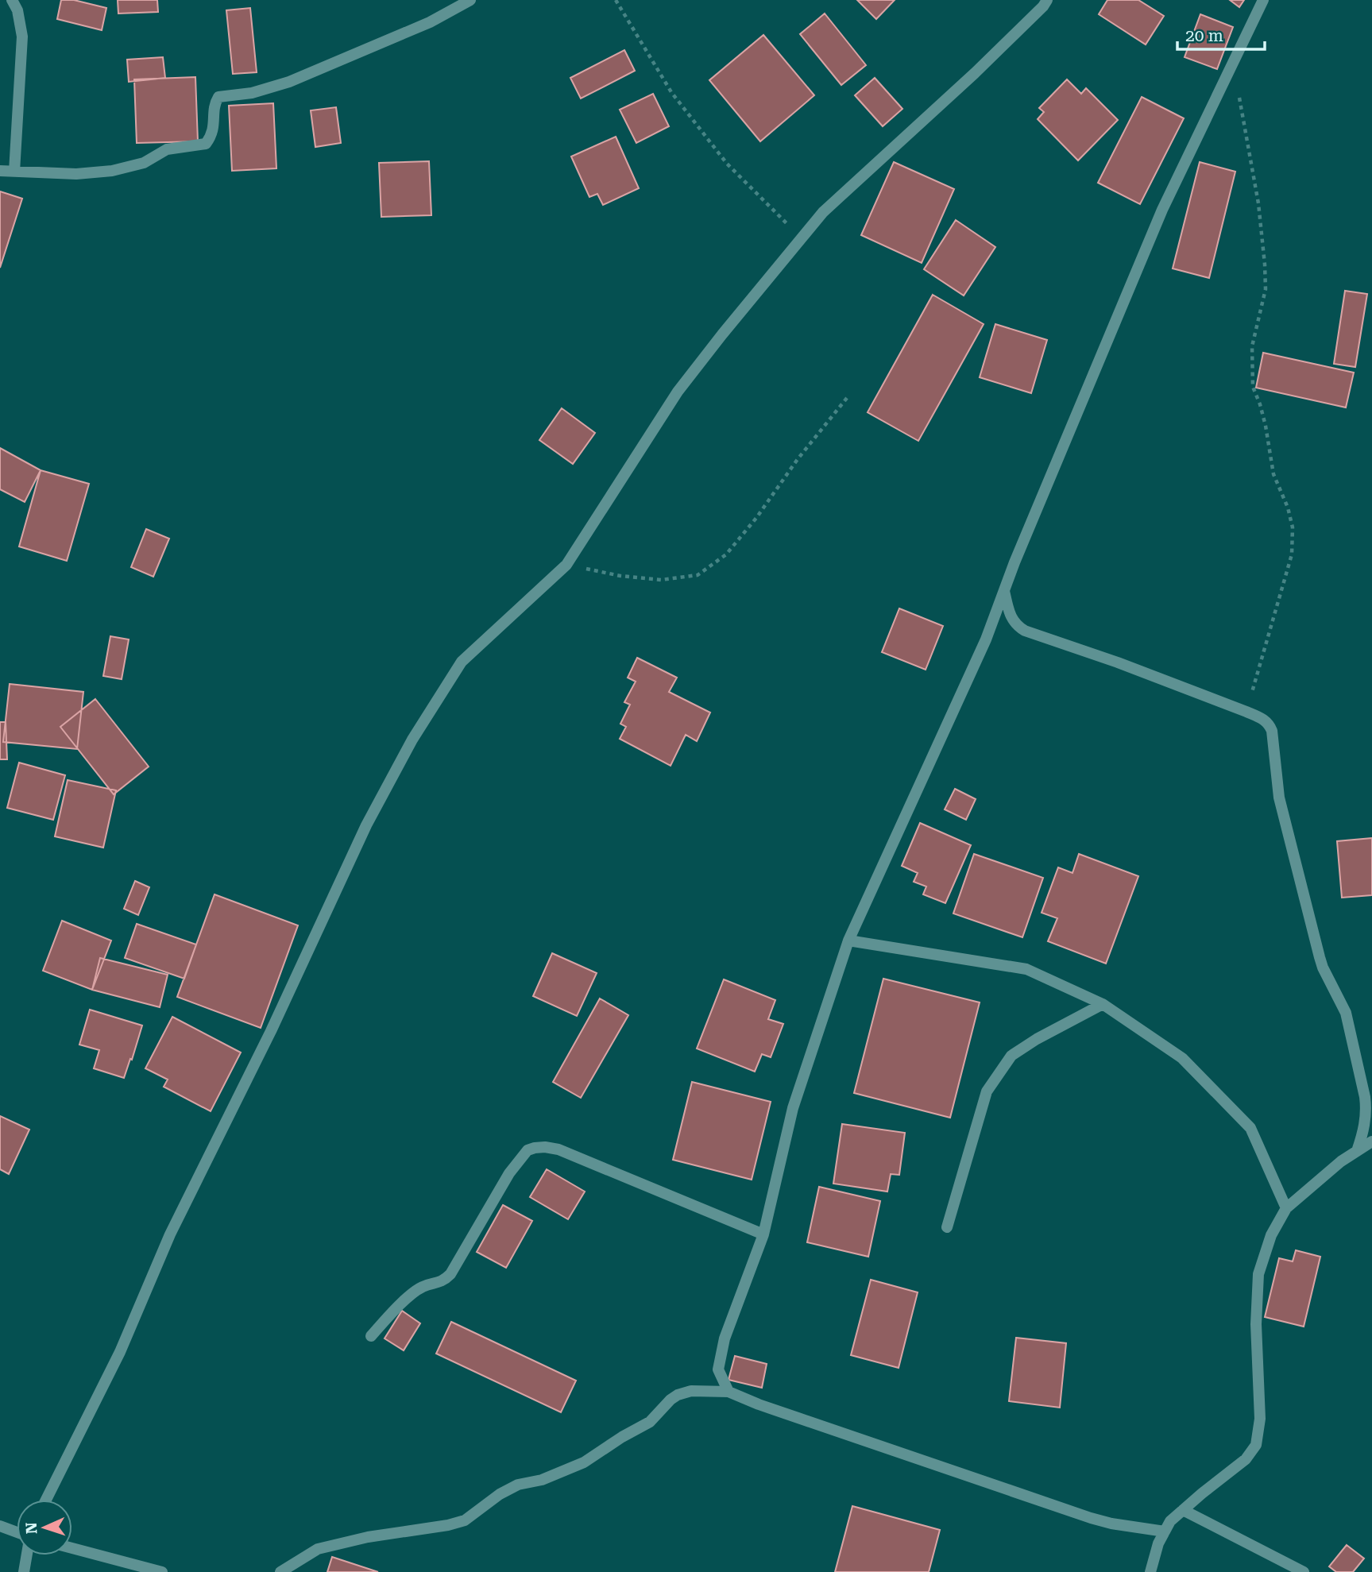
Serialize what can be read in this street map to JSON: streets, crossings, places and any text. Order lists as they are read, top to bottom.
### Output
{
  "scale_bar": "20 m",
  "north": "left"
}
